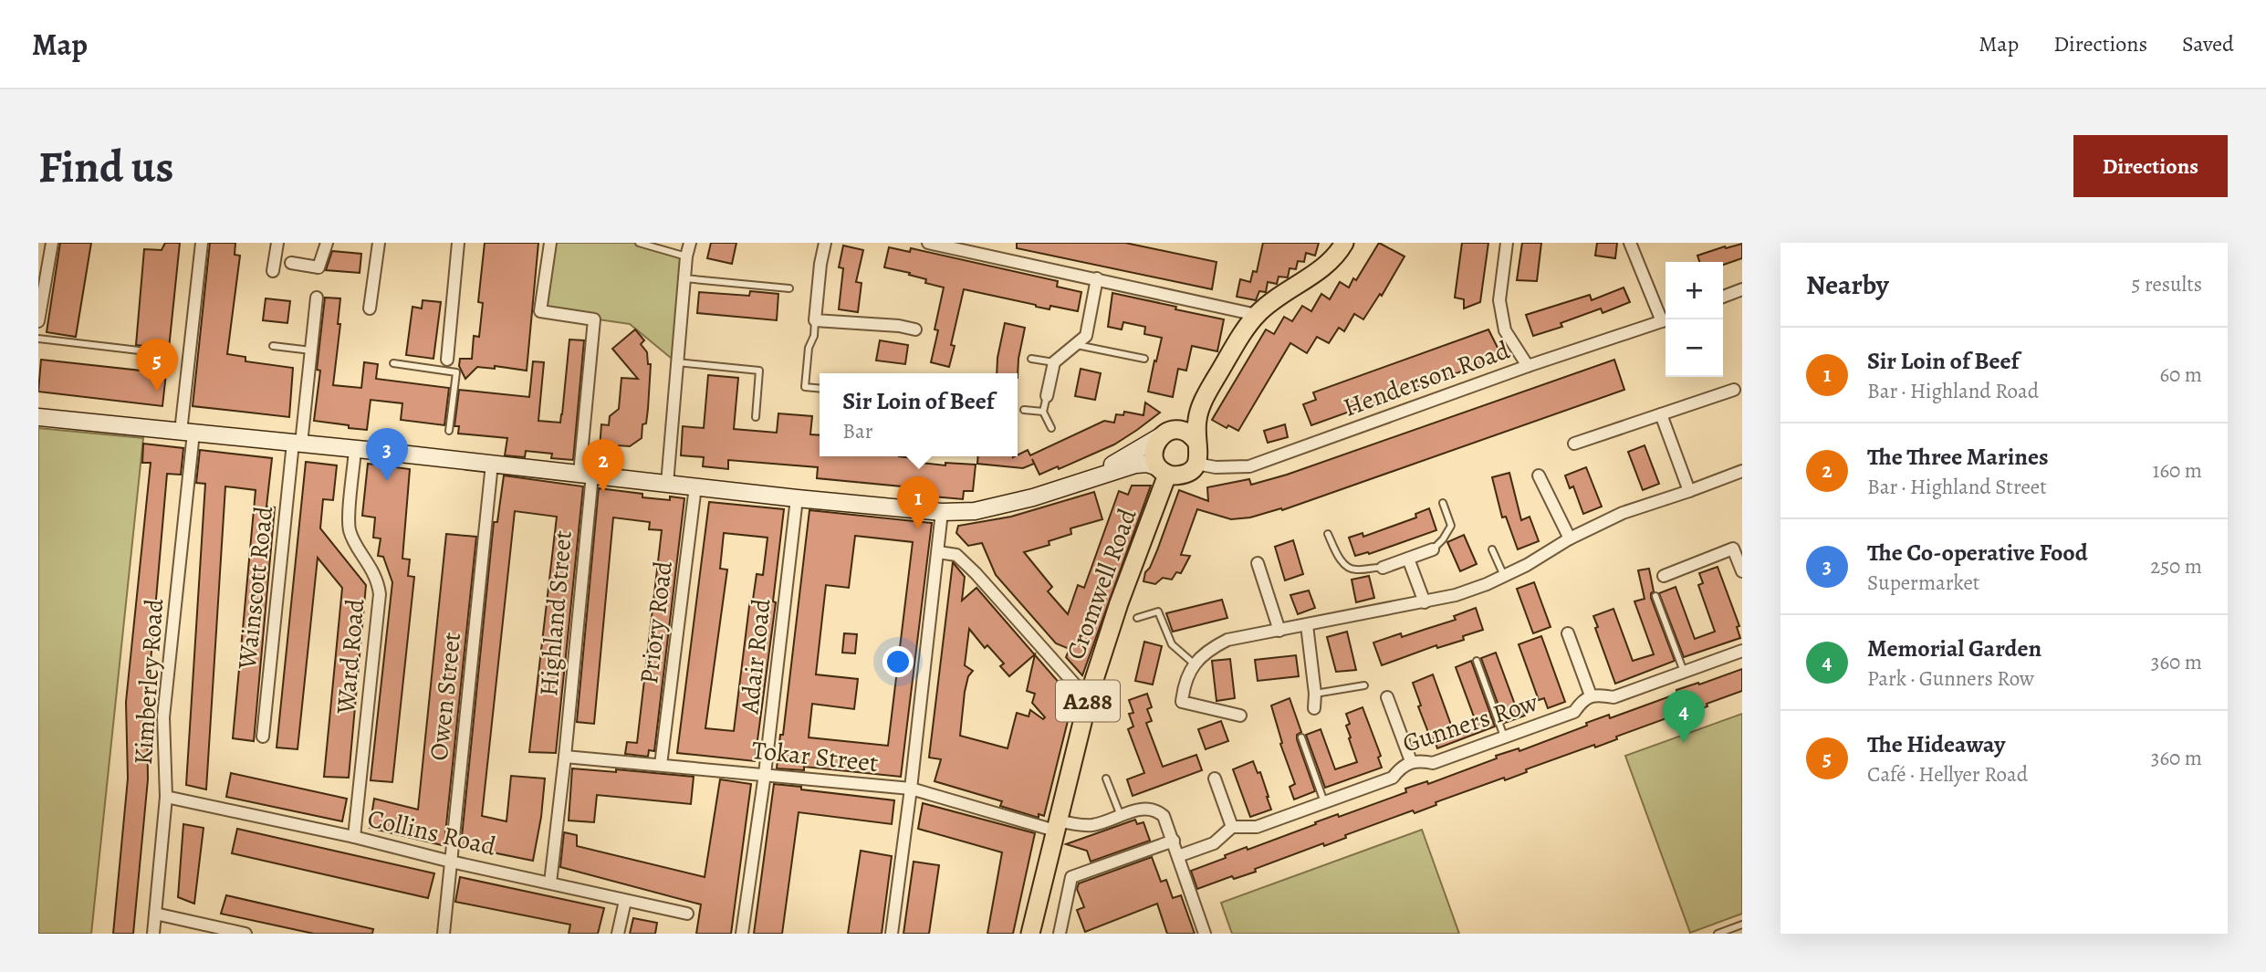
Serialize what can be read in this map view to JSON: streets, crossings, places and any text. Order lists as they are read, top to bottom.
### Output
{
  "streets": {
    "main road": ["Cromwell Road", "A288"],
    "street": [
      "Henderson Road",
      "Wainscott Road",
      "Highland Street",
      "Priory Road",
      "Ward Road",
      "Adair Road",
      "Kimberley Road",
      "Owen Street",
      "Gunners Row",
      "Tokar Street",
      "Collins Road"
    ]
  },
  "crossings": [
    ["Henderson Road", "Cromwell Road"],
    ["Cromwell Road", "Tokar Street"],
    ["Highland Street", "Tokar Street"],
    ["Highland Street", "Collins Road"],
    ["Priory Road", "Tokar Street"],
    ["Ward Road", "Collins Road"],
    ["Adair Road", "Tokar Street"],
    ["Kimberley Road", "Collins Road"],
    ["Owen Street", "Collins Road"]
  ],
  "page": {
    "header": "Map",
    "nav": ["Map", "Directions", "Saved"],
    "buttons": "Directions",
    "title": "Find us",
    "heading": ["Nearby", "5 results"],
    "map_buttons": ["+", "−"],
    "list": [
      {
        "mark": "1",
        "name": "Sir Loin of Beef",
        "note": "Bar · Highland Road",
        "value": "60 m"
      },
      {
        "mark": "2",
        "name": "The Three Marines",
        "note": "Bar · Highland Street",
        "value": "160 m"
      },
      {
        "mark": "3",
        "name": "The Co-operative Food",
        "note": "Supermarket",
        "value": "250 m"
      },
      {
        "mark": "4",
        "name": "Memorial Garden",
        "note": "Park · Gunners Row",
        "value": "360 m"
      },
      {
        "mark": "5",
        "name": "The Hideaway",
        "note": "Café · Hellyer Road",
        "value": "360 m"
      }
    ],
    "pins": [
      "5",
      "3",
      "2",
      "1",
      "4"
    ],
    "popup": ["Sir Loin of Beef", "Bar"]
  }
}
